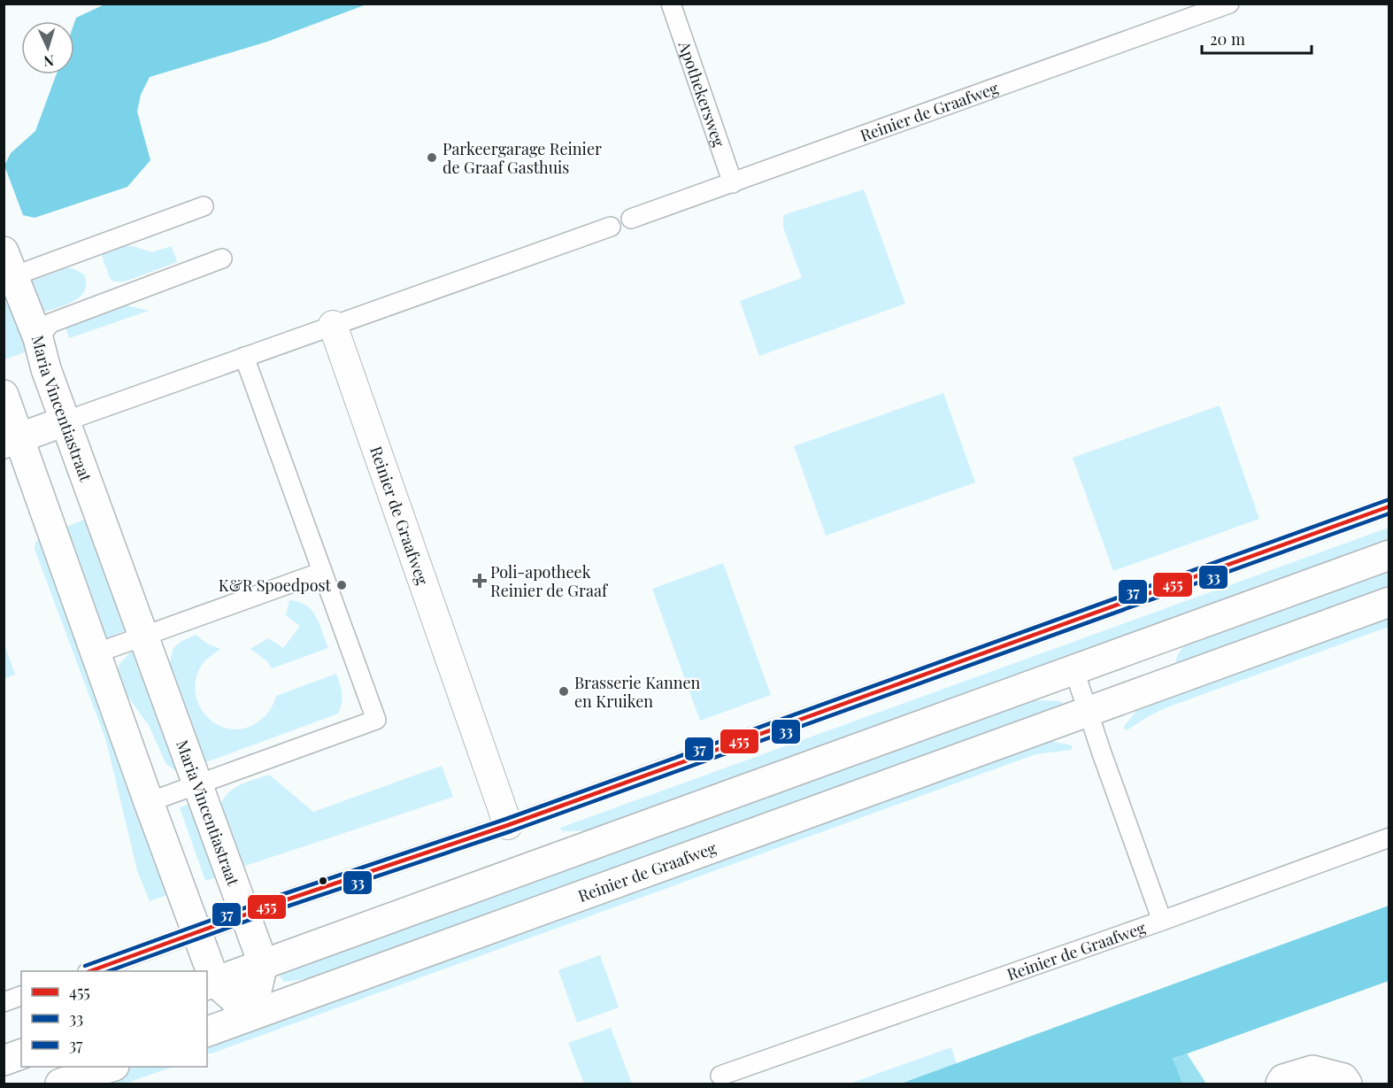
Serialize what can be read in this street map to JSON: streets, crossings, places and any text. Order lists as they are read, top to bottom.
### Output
{
  "streets": {
    "main road": ["Reinier de Graafweg", "Maria Vincentiastraat"],
    "lane": ["Apothekersweg"]
  },
  "crossings": [
    ["Apothekersweg", "Reinier de Graafweg"]
  ],
  "places": {
    "other": ["Parkeergarage Reinier de Graaf Gasthuis", "K&R Spoedpost", "Brasserie Kannen en Kruiken"],
    "health": ["Poli-apotheek Reinier de Graaf"]
  },
  "lines": ["transit line 37", "transit line 455", "transit line 33"],
  "legend": ["455", "33", "37"],
  "scale_bar": "20 m",
  "north": "bottom"
}
